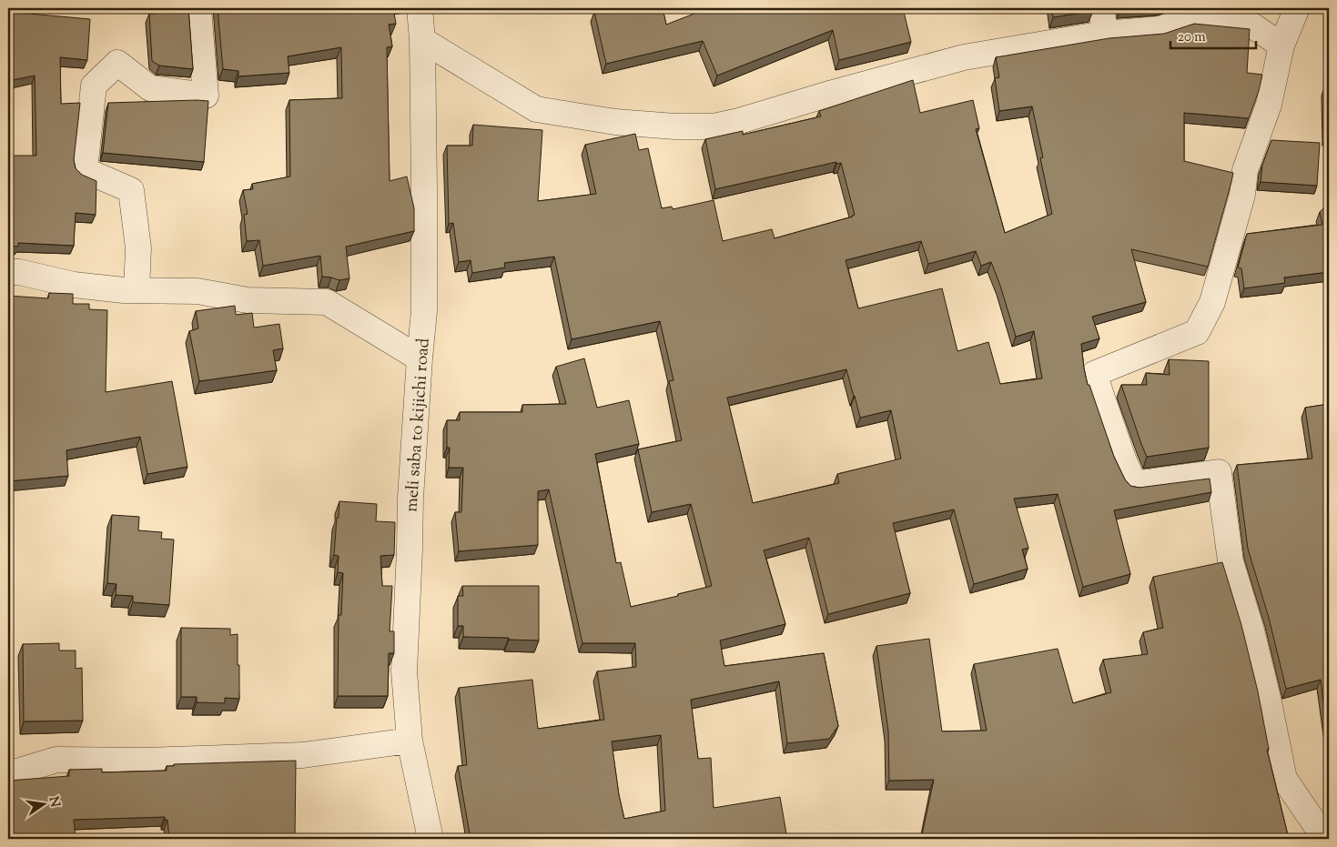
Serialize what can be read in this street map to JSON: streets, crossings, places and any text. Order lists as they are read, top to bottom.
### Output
{
  "streets": {
    "street": ["meli saba to kijichi road"]
  },
  "scale_bar": "20 m",
  "north": "right"
}
